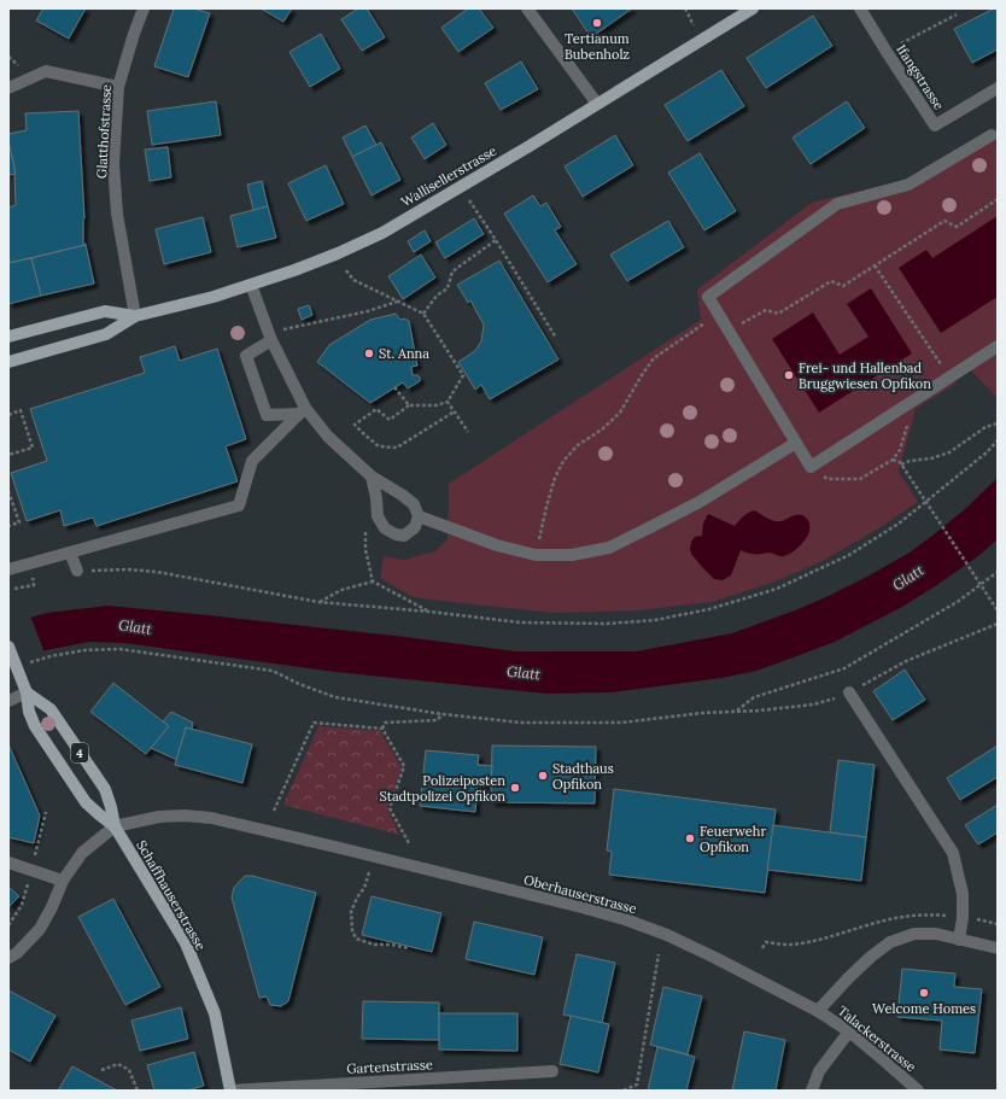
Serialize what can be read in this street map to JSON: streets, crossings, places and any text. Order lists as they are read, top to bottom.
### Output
{
  "streets": {
    "main road": ["Wallisellerstrasse", "4", "Schaffhauserstrasse"],
    "street": [
      "Ifangstrasse",
      "Glatthofstrasse",
      "Oberhauserstrasse",
      "Talackerstrasse",
      "Gartenstrasse"
    ]
  },
  "crossings": [
    ["Glatthofstrasse", "Wallisellerstrasse"],
    ["Oberhauserstrasse", "Schaffhauserstrasse"],
    ["Oberhauserstrasse", "Talackerstrasse"],
    ["Schaffhauserstrasse", "Gartenstrasse"]
  ],
  "water": ["Glatt"],
  "places": [
    "Tertianum Bubenholz",
    "St. Anna",
    "Frei- und Hallenbad Bruggwiesen Opfikon",
    "Stadthaus Opfikon",
    "Polizeiposten Stadtpolizei Opfikon",
    "Feuerwehr Opfikon",
    "Welcome Homes"
  ]
}
